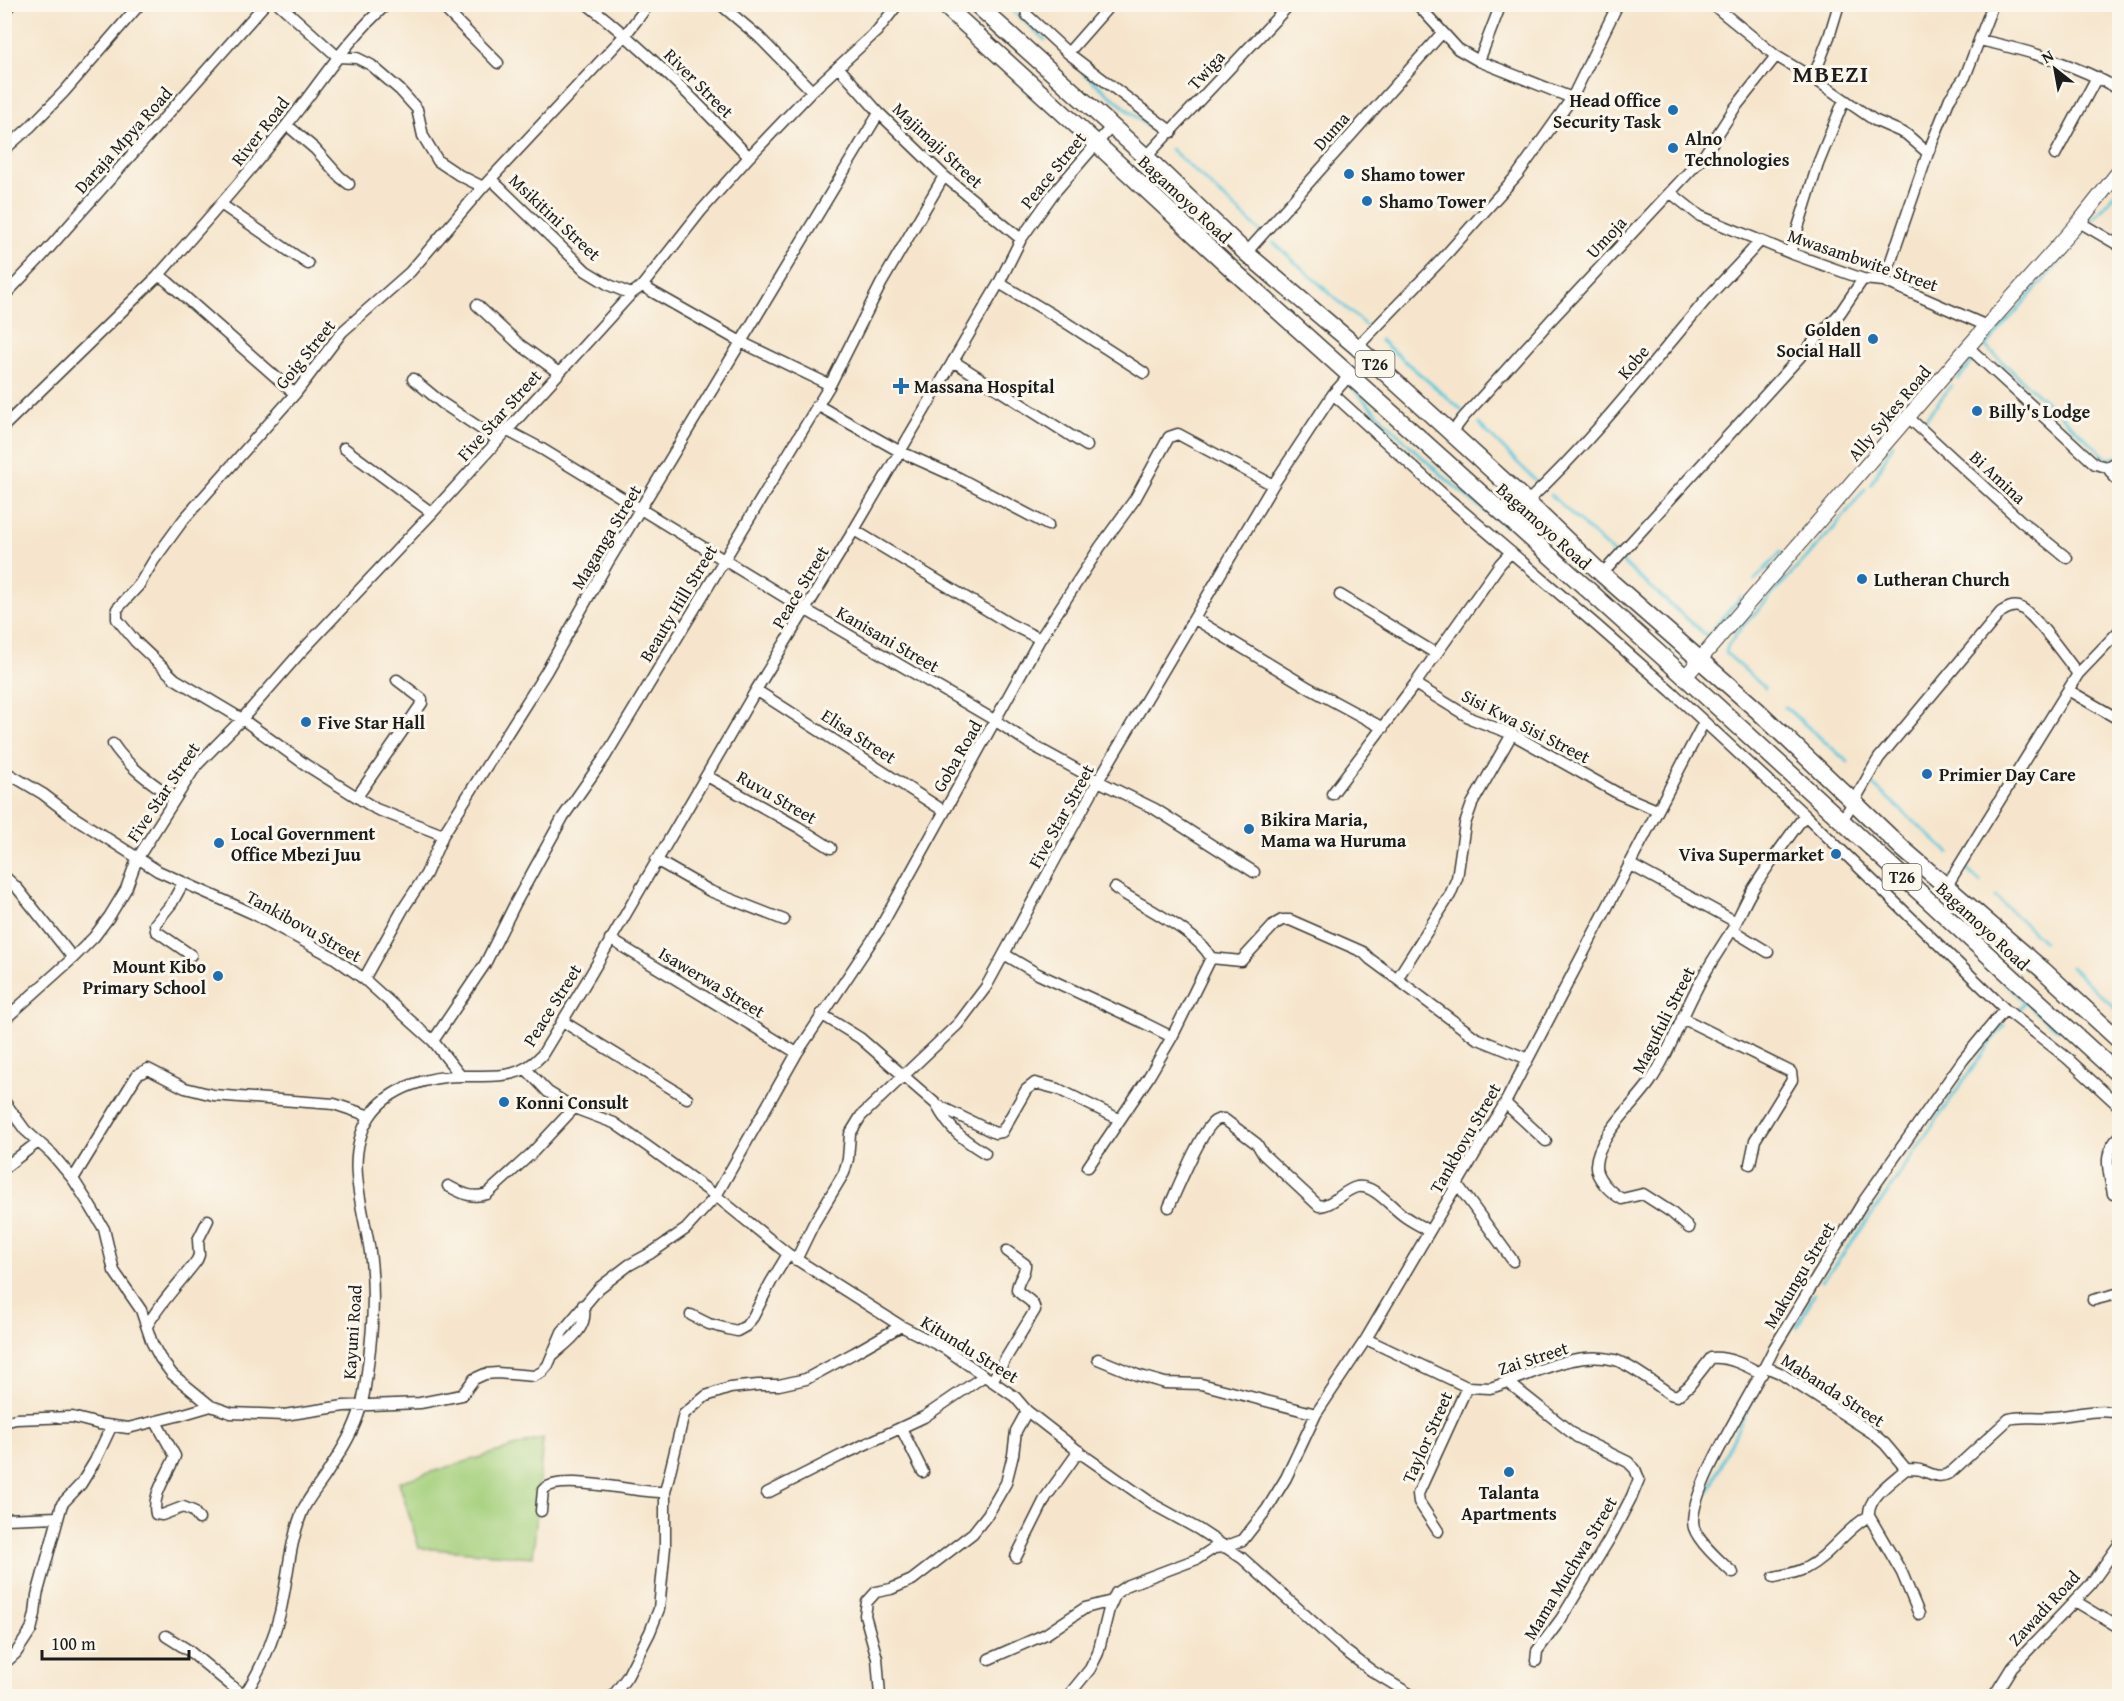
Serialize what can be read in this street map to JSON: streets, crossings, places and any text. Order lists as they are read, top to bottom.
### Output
{
  "streets": {
    "highway": ["Bagamoyo Road", "T26"],
    "main road": ["Ally Sykes Road"],
    "street": [
      "Twiga",
      "River Street",
      "River Road",
      "Duma",
      "Daraja Mpya Road",
      "Majimaji Street",
      "Peace Street",
      "Msikitini Street",
      "Umoja",
      "Mwasambwite Street",
      "Goig Street",
      "Kobe",
      "Five Star Street",
      "Bi Amina",
      "Maganga Street",
      "Beauty Hill Street",
      "Kanisani Street",
      "Sisi Kwa Sisi Street",
      "Elisa Street",
      "Goba Road",
      "Ruvu Street",
      "Tankibovu Street",
      "Isawerwa Street",
      "Magufuli Street",
      "Tankbovu Street",
      "Makungu Street",
      "Kayuni Road",
      "Kitundu Street",
      "Zai Street",
      "Mabanda Street",
      "Taylor Street",
      "Mama Muchwa Street",
      "Zawadi Road"
    ]
  },
  "crossings": [
    ["Twiga", "Bagamoyo Road"],
    ["River Street", "Goig Street"],
    ["River Street", "Five Star Street"],
    ["River Road", "Msikitini Street"],
    ["Duma", "Bagamoyo Road"],
    ["Majimaji Street", "Peace Street"],
    ["Majimaji Street", "Five Star Street"],
    ["Majimaji Street", "Maganga Street"],
    ["Majimaji Street", "Beauty Hill Street"],
    ["Peace Street", "Bagamoyo Road"],
    ["Peace Street", "Kanisani Street"],
    ["Peace Street", "Elisa Street"],
    ["Peace Street", "Ruvu Street"],
    ["Peace Street", "Isawerwa Street"],
    ["Peace Street", "Kayuni Road"],
    ["Peace Street", "Kitundu Street"],
    ["Bagamoyo Road", "Umoja"],
    ["Bagamoyo Road", "Kobe"],
    ["Bagamoyo Road", "Ally Sykes Road"],
    ["Bagamoyo Road", "Five Star Street"],
    ["Msikitini Street", "Goig Street"],
    ["Msikitini Street", "Five Star Street"],
    ["Umoja", "Mwasambwite Street"],
    ["Mwasambwite Street", "Kobe"],
    ["Mwasambwite Street", "Ally Sykes Road"],
    ["Goig Street", "Five Star Street"],
    ["Ally Sykes Road", "Bi Amina"],
    ["Five Star Street", "Kanisani Street"],
    ["Five Star Street", "Goba Road"],
    ["Five Star Street", "Tankibovu Street"],
    ["Five Star Street", "Kitundu Street"],
    ["Maganga Street", "Kanisani Street"],
    ["Maganga Street", "Tankibovu Street"],
    ["Beauty Hill Street", "Kanisani Street"],
    ["Beauty Hill Street", "Tankibovu Street"],
    ["Kanisani Street", "Goba Road"],
    ["Sisi Kwa Sisi Street", "Tankbovu Street"],
    ["Elisa Street", "Goba Road"],
    ["Goba Road", "Isawerwa Street"],
    ["Goba Road", "Kayuni Road"],
    ["Goba Road", "Kitundu Street"],
    ["Tankibovu Street", "Kayuni Road"],
    ["Tankbovu Street", "Kitundu Street"],
    ["Tankbovu Street", "Zai Street"],
    ["Makungu Street", "Zai Street"],
    ["Makungu Street", "Mabanda Street"],
    ["Kayuni Road", "Kitundu Street"],
    ["Zai Street", "Mabanda Street"],
    ["Zai Street", "Taylor Street"],
    ["Zai Street", "Mama Muchwa Street"]
  ],
  "districts": ["MBEZI"],
  "places": {
    "other": [
      "Head Office Security Task",
      "Alno Technologies",
      "Shamo tower",
      "Shamo Tower",
      "Golden Social Hall",
      "Billy's Lodge",
      "Lutheran Church",
      "Five Star Hall",
      "Primier Day Care",
      "Bikira Maria, Mama wa Huruma",
      "Local Government Office Mbezi Juu",
      "Viva Supermarket",
      "Mount Kibo Primary School",
      "Konni Consult",
      "Talanta Apartments"
    ],
    "health": ["Massana Hospital"]
  },
  "scale_bar": "100 m",
  "north": "top left"
}
